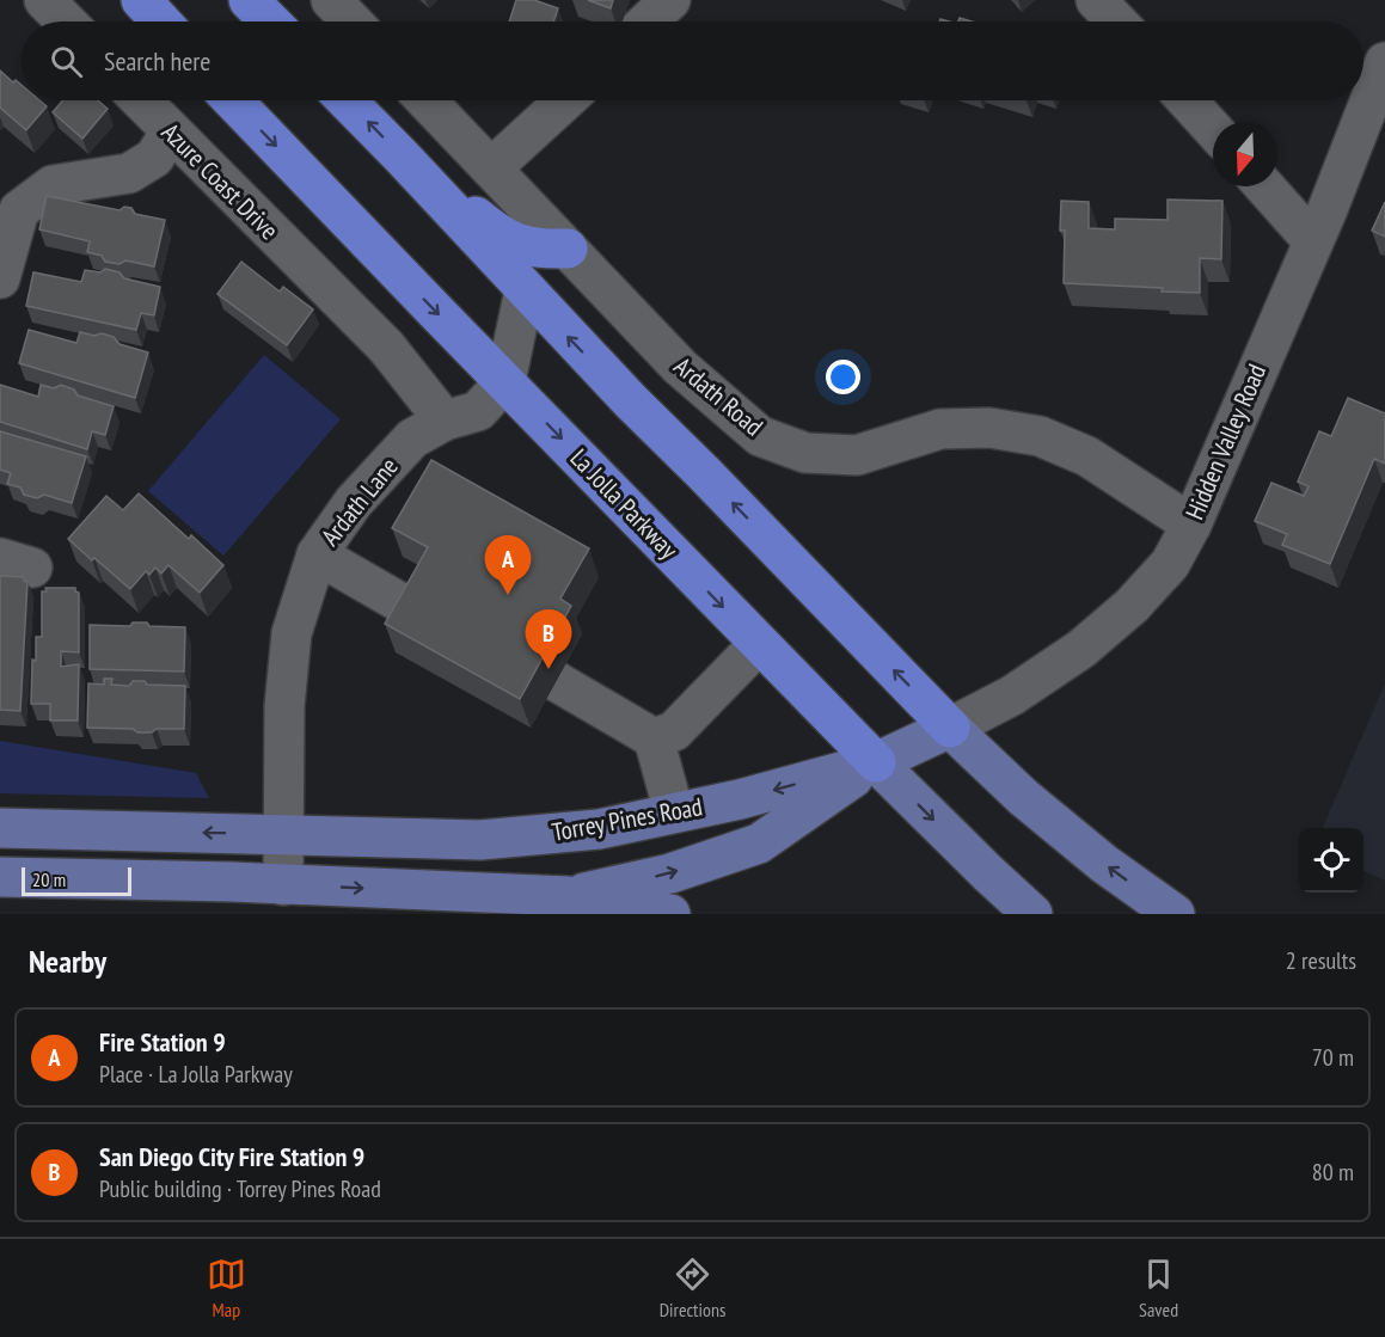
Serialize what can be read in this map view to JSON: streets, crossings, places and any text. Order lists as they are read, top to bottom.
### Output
{
  "streets": {
    "highway": ["La Jolla Parkway"],
    "main road": ["Torrey Pines Road"],
    "street": [
      "Azure Coast Drive",
      "Ardath Road",
      "Hidden Valley Road",
      "Ardath Lane"
    ]
  },
  "crossings": [
    ["Azure Coast Drive", "Ardath Lane"],
    ["Ardath Road", "Hidden Valley Road"],
    ["Hidden Valley Road", "Torrey Pines Road"],
    ["Ardath Lane", "La Jolla Parkway"],
    ["Ardath Lane", "Torrey Pines Road"],
    ["La Jolla Parkway", "Torrey Pines Road"]
  ],
  "scale_bar": "20 m",
  "north": "bottom",
  "page": {
    "search": "Search here",
    "pins": ["A", "B"],
    "scale": "20 m",
    "heading": ["Nearby", "2 results"],
    "list": [
      {
        "mark": "A",
        "name": "Fire Station 9",
        "note": "Place · La Jolla Parkway",
        "value": "70 m"
      },
      {
        "mark": "B",
        "name": "San Diego City Fire Station 9",
        "note": "Public building · Torrey Pines Road",
        "value": "80 m"
      }
    ],
    "nav": ["Map", "Directions", "Saved"]
  }
}
